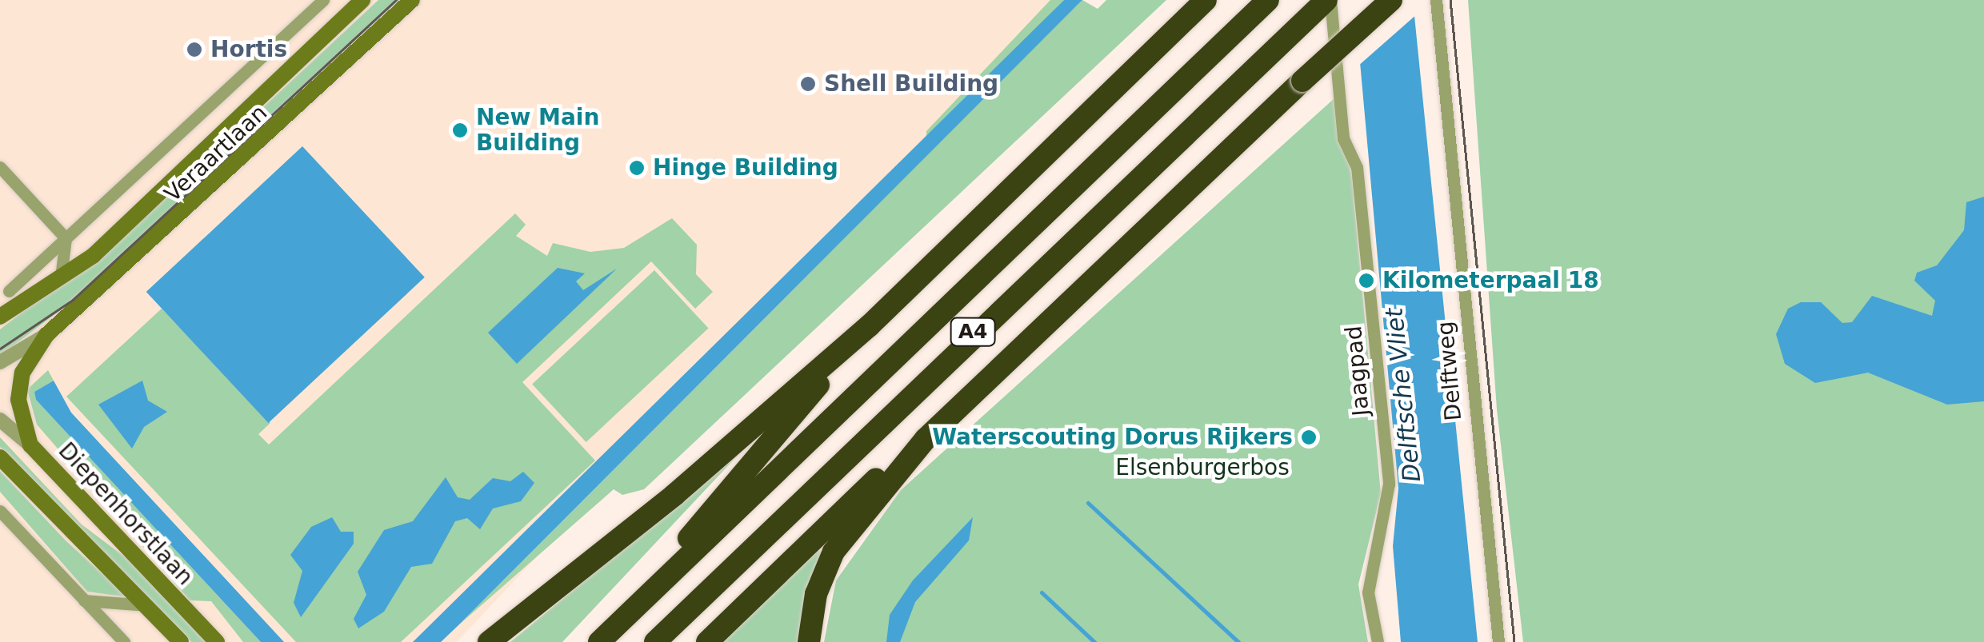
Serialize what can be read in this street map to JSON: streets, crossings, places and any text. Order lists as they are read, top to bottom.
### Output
{
  "streets": {
    "highway": ["A4"],
    "main road": ["Veraartlaan", "Diepenhorstlaan"],
    "street": ["Jaagpad", "Delftweg"]
  },
  "crossings": [
    ["Veraartlaan", "Diepenhorstlaan"],
    ["A4", "Jaagpad"]
  ],
  "water": ["Delftsche Vliet"],
  "parks": ["Elsenburgerbos"],
  "places": [
    "Hortis",
    "Shell Building",
    "New Main Building",
    "Hinge Building",
    "Kilometerpaal 18",
    "Waterscouting Dorus Rijkers"
  ]
}
